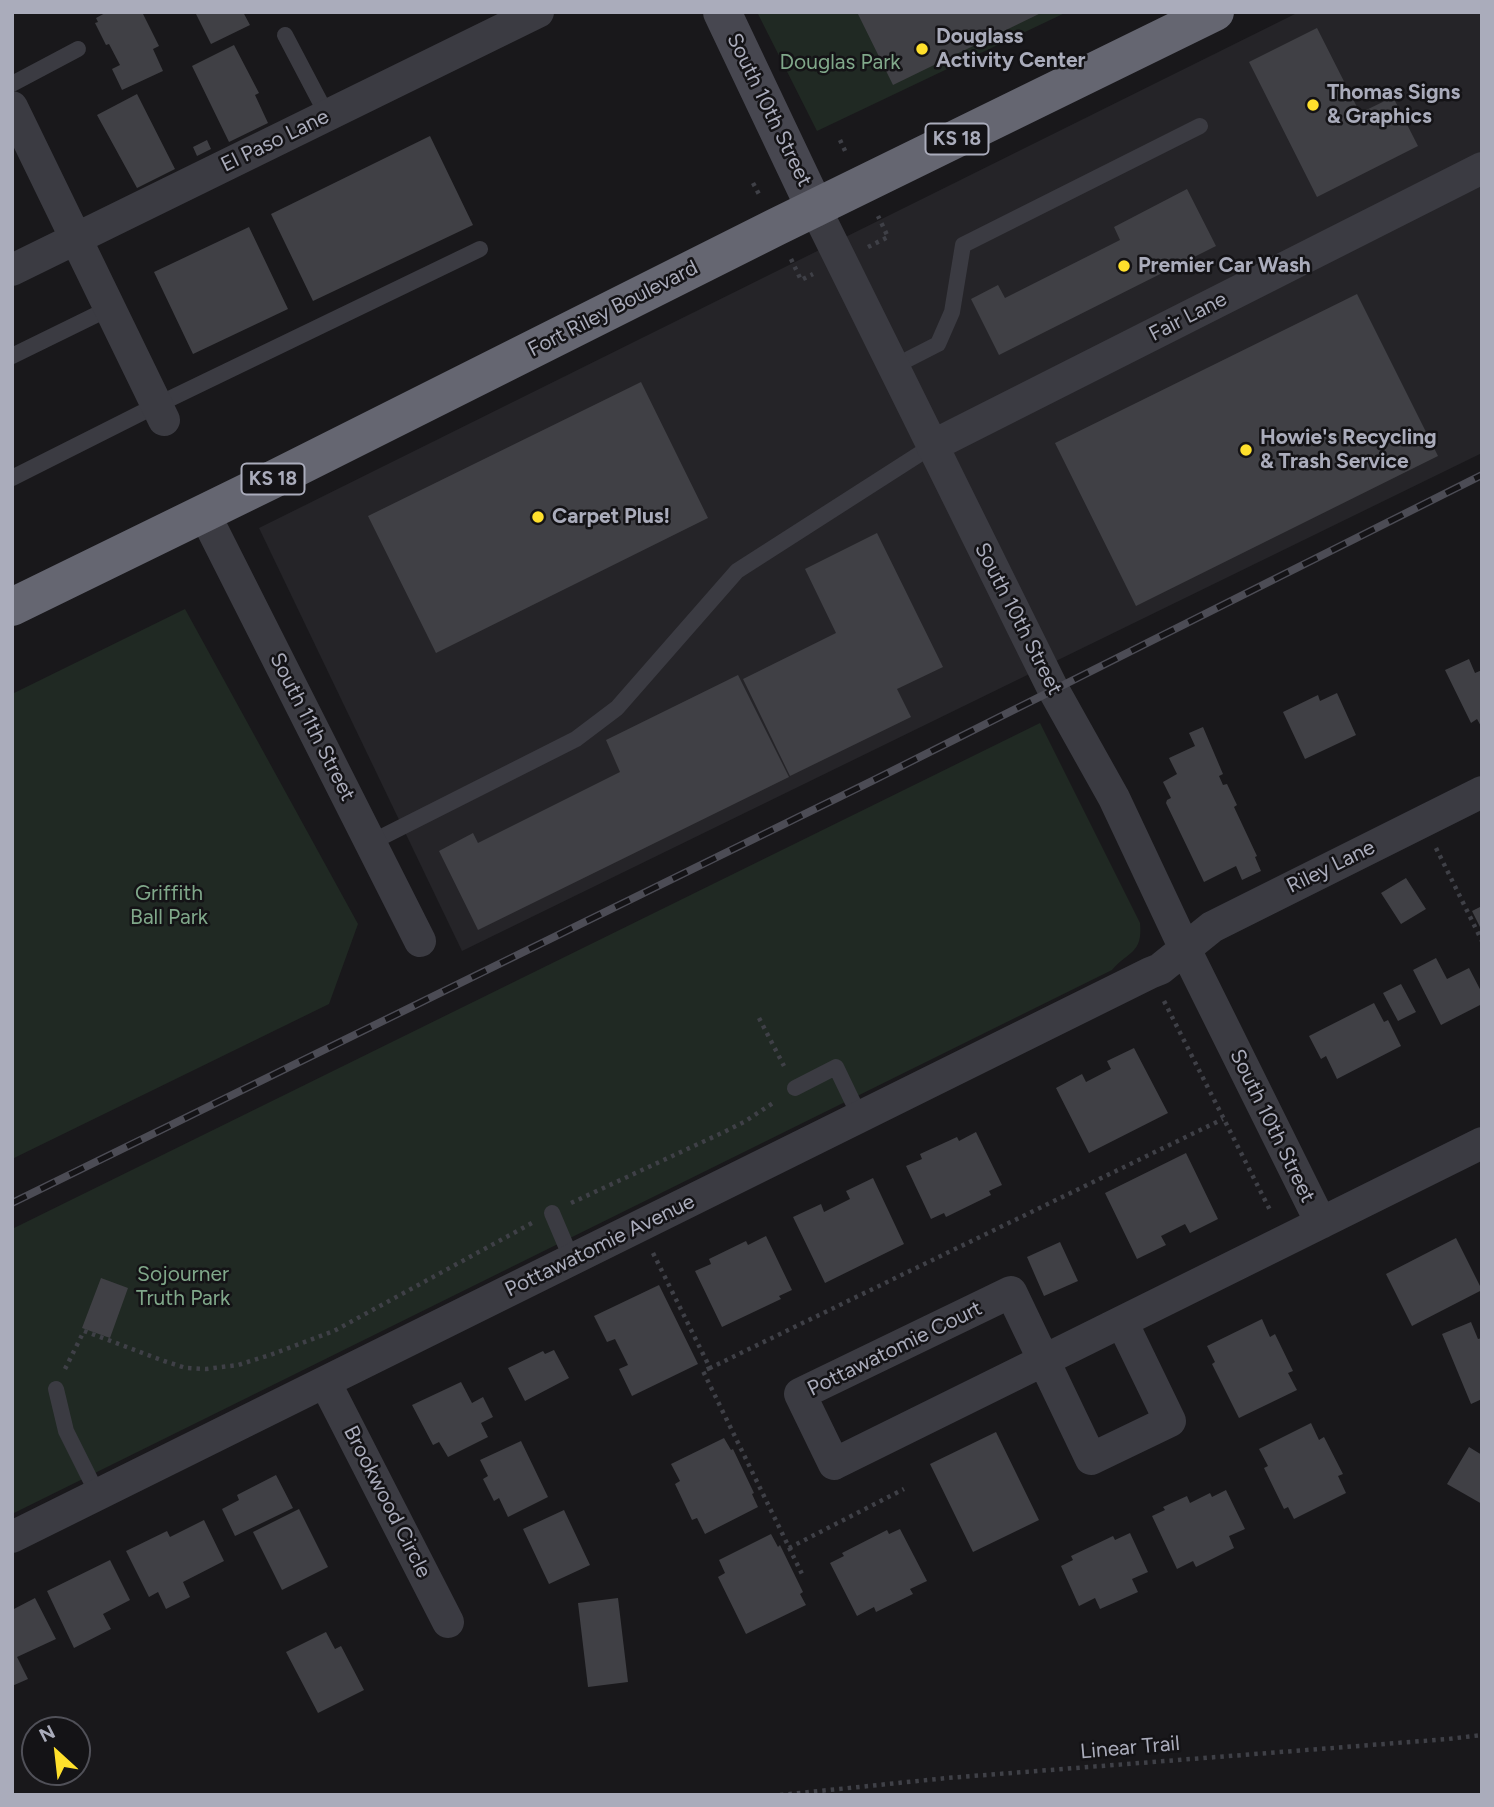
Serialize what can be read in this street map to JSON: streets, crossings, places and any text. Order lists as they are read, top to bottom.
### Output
{
  "streets": {
    "highway": ["KS 18", "Fort Riley Boulevard"],
    "street": [
      "South 10th Street",
      "El Paso Lane",
      "Fair Lane",
      "South 11th Street",
      "Riley Lane",
      "Pottawatomie Avenue",
      "Pottawatomie Court",
      "Brookwood Circle"
    ],
    "path": ["Linear Trail"]
  },
  "crossings": [
    ["South 10th Street", "Fort Riley Boulevard"],
    ["South 10th Street", "Fair Lane"],
    ["South 10th Street", "Riley Lane"],
    ["South 10th Street", "Pottawatomie Avenue"],
    ["South 10th Street", "Pottawatomie Court"],
    ["Fort Riley Boulevard", "South 11th Street"],
    ["Riley Lane", "Pottawatomie Avenue"],
    ["Pottawatomie Avenue", "Brookwood Circle"]
  ],
  "parks": ["Douglas Park", "Griffith Ball Park", "Sojourner Truth Park"],
  "places": [
    "Douglass Activity Center",
    "Thomas Signs & Graphics",
    "Premier Car Wash",
    "Howie's Recycling & Trash Service",
    "Carpet Plus!"
  ],
  "north": "top left"
}
